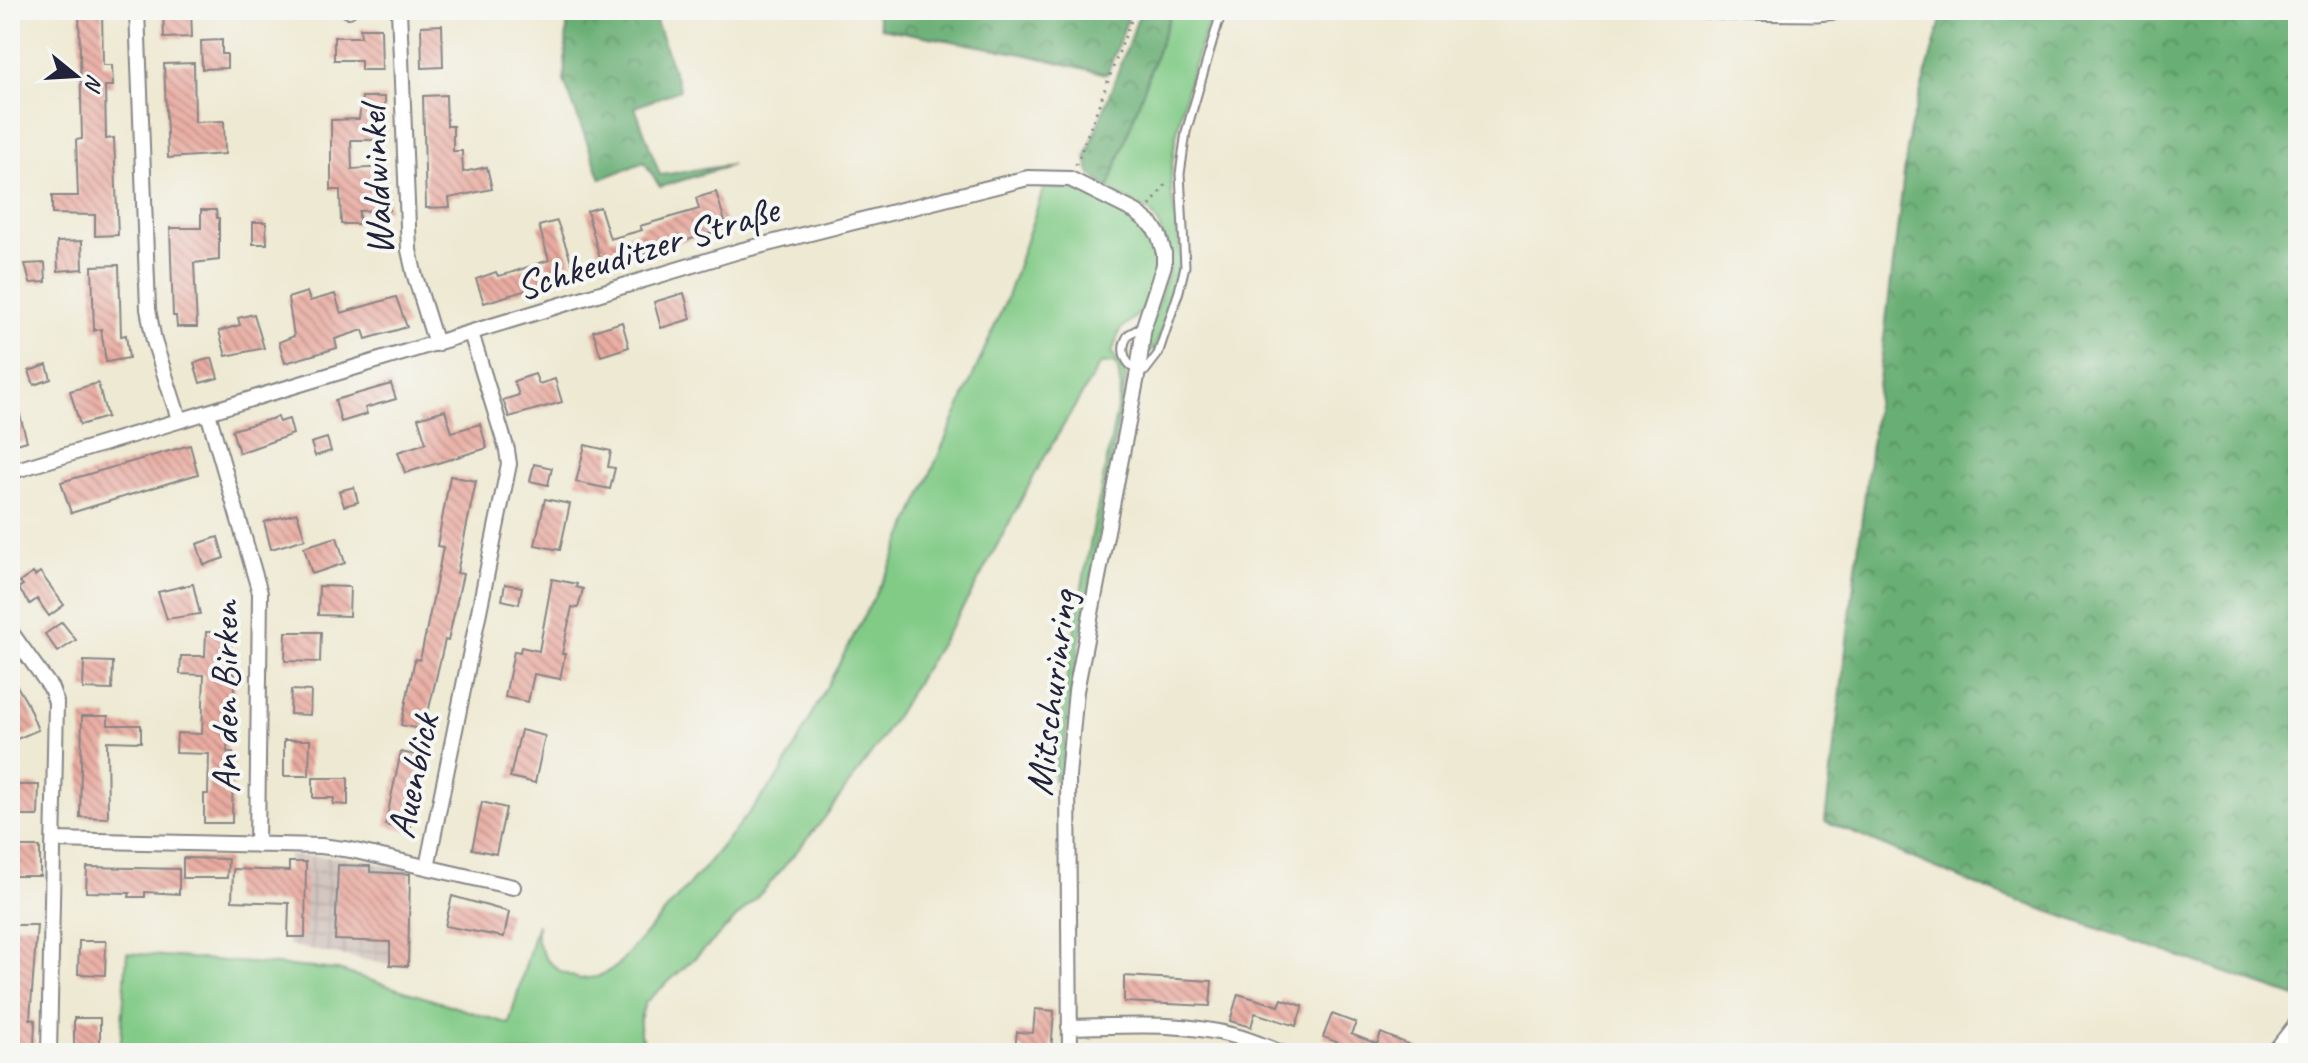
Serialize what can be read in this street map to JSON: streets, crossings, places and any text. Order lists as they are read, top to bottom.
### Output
{
  "streets": {
    "street": [
      "Waldwinkel",
      "Schkeuditzer Straße",
      "Mitschurinring",
      "An den Birken",
      "Auenblick"
    ]
  },
  "crossings": [
    ["Waldwinkel", "Schkeuditzer Straße"],
    ["Schkeuditzer Straße", "An den Birken"],
    ["Schkeuditzer Straße", "Auenblick"],
    ["An den Birken", "Auenblick"]
  ],
  "north": "right"
}
